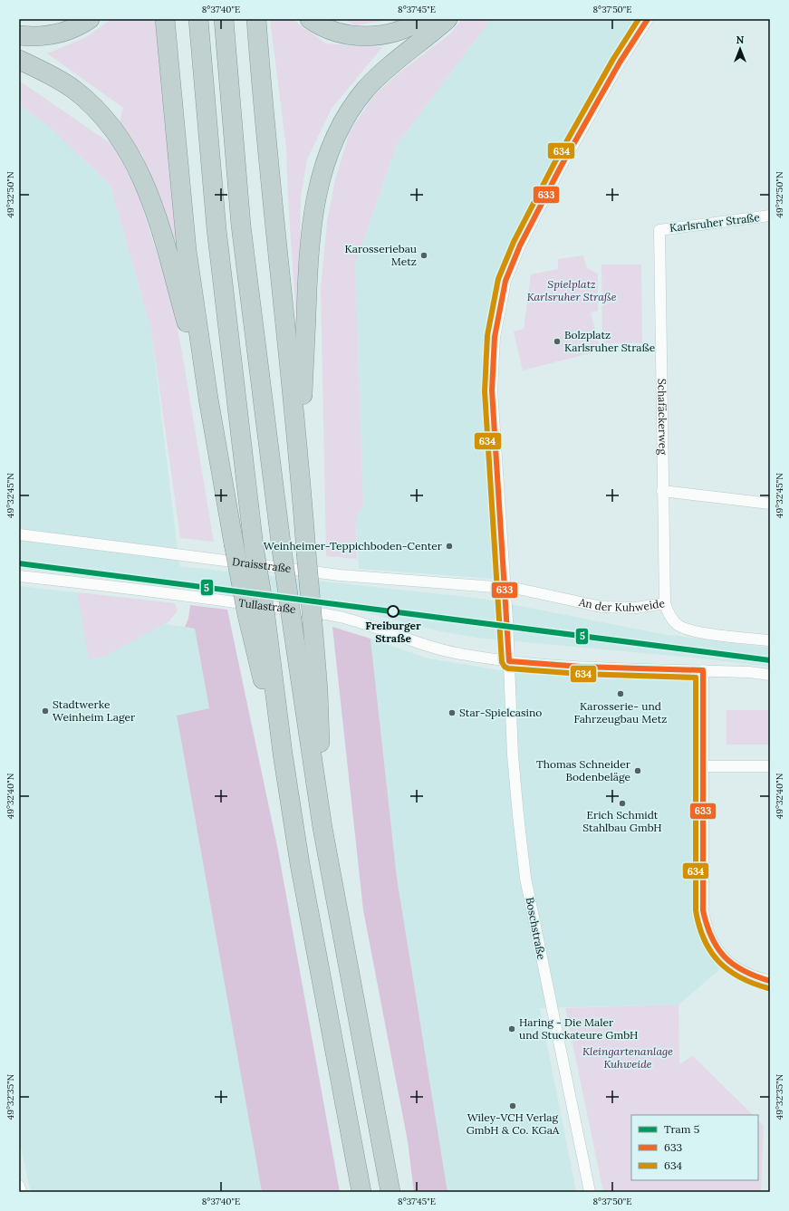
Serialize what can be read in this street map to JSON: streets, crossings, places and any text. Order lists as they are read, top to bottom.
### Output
{
  "streets": {
    "street": [
      "Karlsruher Straße",
      "Schafäckerweg",
      "Draisstraße",
      "An der Kuhweide",
      "Tullastraße",
      "Boschstraße"
    ]
  },
  "crossings": [
    ["Karlsruher Straße", "Schafäckerweg"],
    ["Schafäckerweg", "An der Kuhweide"],
    ["Draisstraße", "An der Kuhweide"],
    ["Tullastraße", "Boschstraße"]
  ],
  "parks": ["Spielplatz Karlsruher Straße", "Kleingartenanlage Kuhweide"],
  "places": [
    "Karosseriebau Metz",
    "Bolzplatz Karlsruher Straße",
    "Weinheimer-Teppichboden-Center",
    "Freiburger Straße",
    "Karosserie- und Fahrzeugbau Metz",
    "Stadtwerke Weinheim Lager",
    "Star-Spielcasino",
    "Thomas Schneider Bodenbeläge",
    "Erich Schmidt Stahlbau GmbH",
    "Haring - Die Maler und Stuckateure GmbH",
    "Wiley-VCH Verlag GmbH & Co. KGaA"
  ],
  "lines": ["transit line 633", "transit line 634", "tram line 5"],
  "legend": ["Tram 5", "633", "634"],
  "north": "top",
  "coordinates": [
    "8°37'40\"E",
    "8°37'45\"E",
    "8°37'50\"E",
    "49°32'50\"N",
    "49°32'45\"N",
    "49°32'40\"N",
    "49°32'35\"N"
  ]
}
